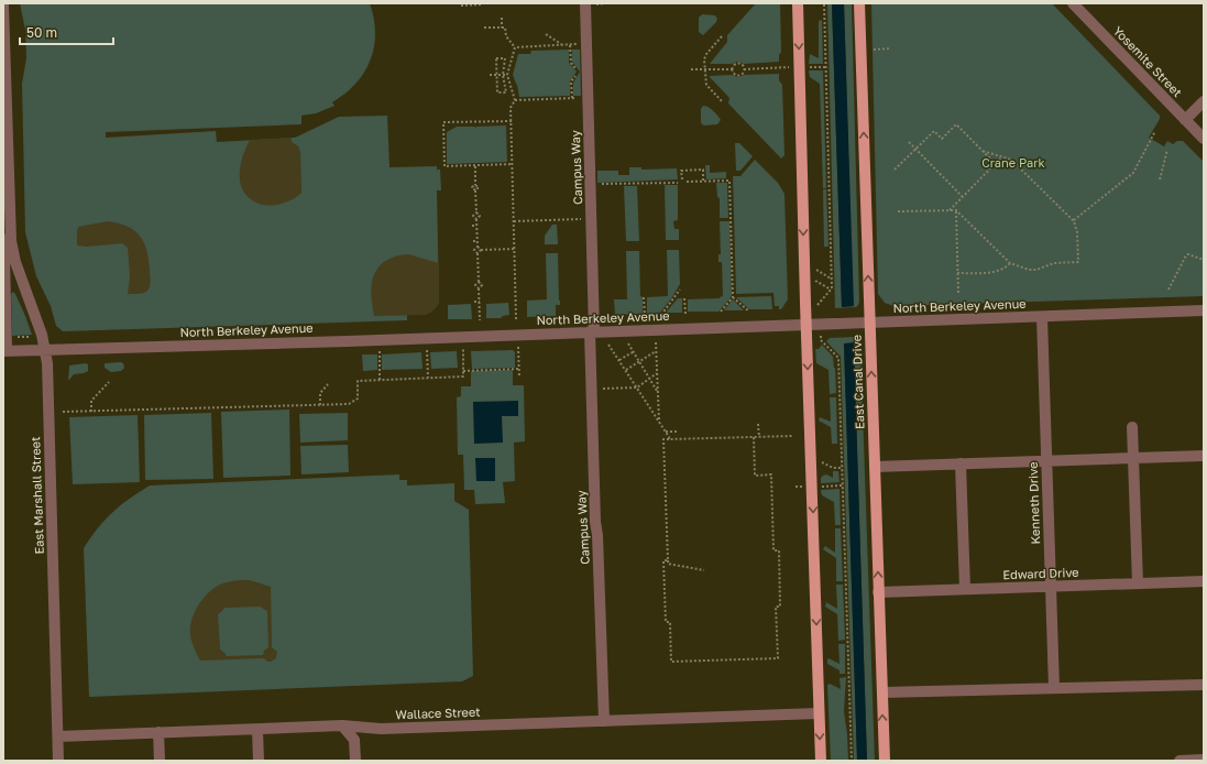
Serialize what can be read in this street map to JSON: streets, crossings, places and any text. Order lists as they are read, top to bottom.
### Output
{
  "streets": {
    "main road": ["East Canal Drive"],
    "street": [
      "Yosemite Street",
      "Campus Way",
      "North Berkeley Avenue",
      "East Marshall Street",
      "Kenneth Drive",
      "Edward Drive",
      "Wallace Street"
    ]
  },
  "crossings": [
    ["Campus Way", "North Berkeley Avenue"],
    ["Campus Way", "Wallace Street"],
    ["North Berkeley Avenue", "East Canal Drive"],
    ["North Berkeley Avenue", "East Marshall Street"],
    ["North Berkeley Avenue", "Kenneth Drive"],
    ["East Canal Drive", "Edward Drive"],
    ["East Marshall Street", "Wallace Street"],
    ["Kenneth Drive", "Edward Drive"]
  ],
  "parks": ["Crane Park"],
  "scale_bar": "50 m"
}
